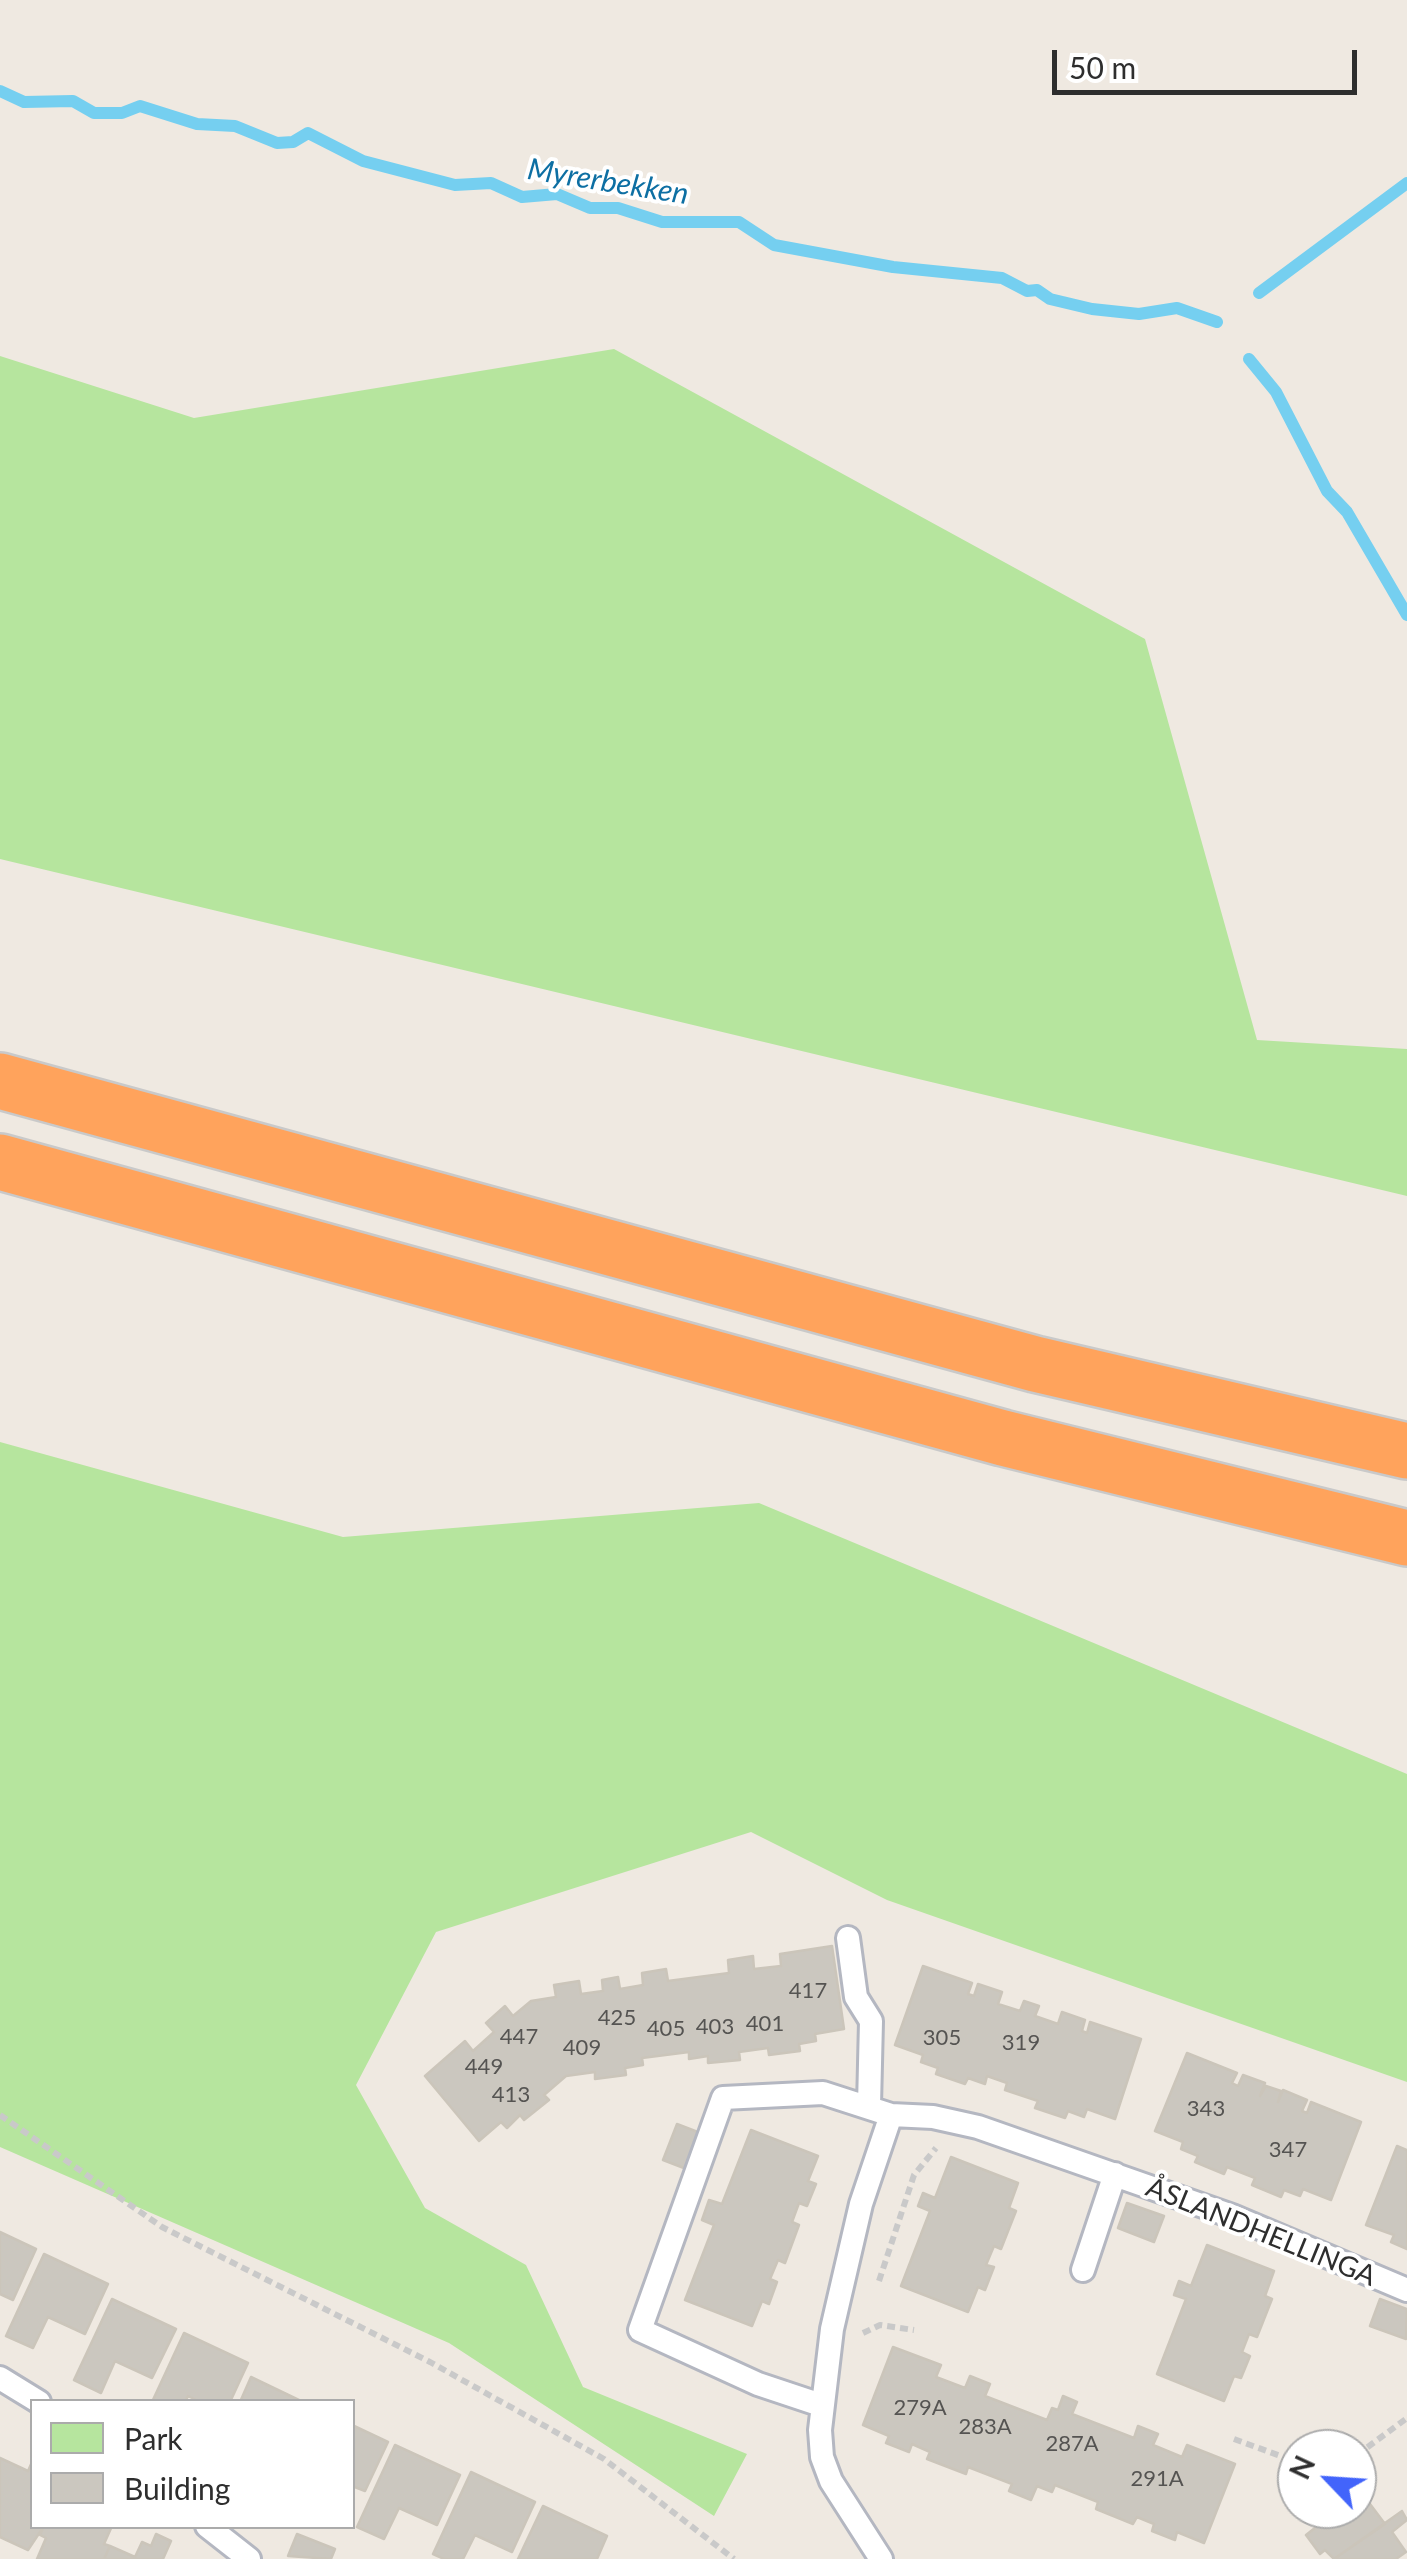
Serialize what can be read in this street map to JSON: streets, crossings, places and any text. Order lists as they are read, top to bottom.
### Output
{
  "streets": {
    "lane": ["ÅSLANDHELLINGA"]
  },
  "water": ["Myrerbekken"],
  "house_numbers": [
    "417",
    "425",
    "401",
    "403",
    "405",
    "447",
    "305",
    "319",
    "409",
    "449",
    "413",
    "343",
    "347",
    "279A",
    "283A",
    "287A",
    "291A"
  ],
  "legend": ["Park", "Building"],
  "scale_bar": "50 m",
  "north": "top left"
}
